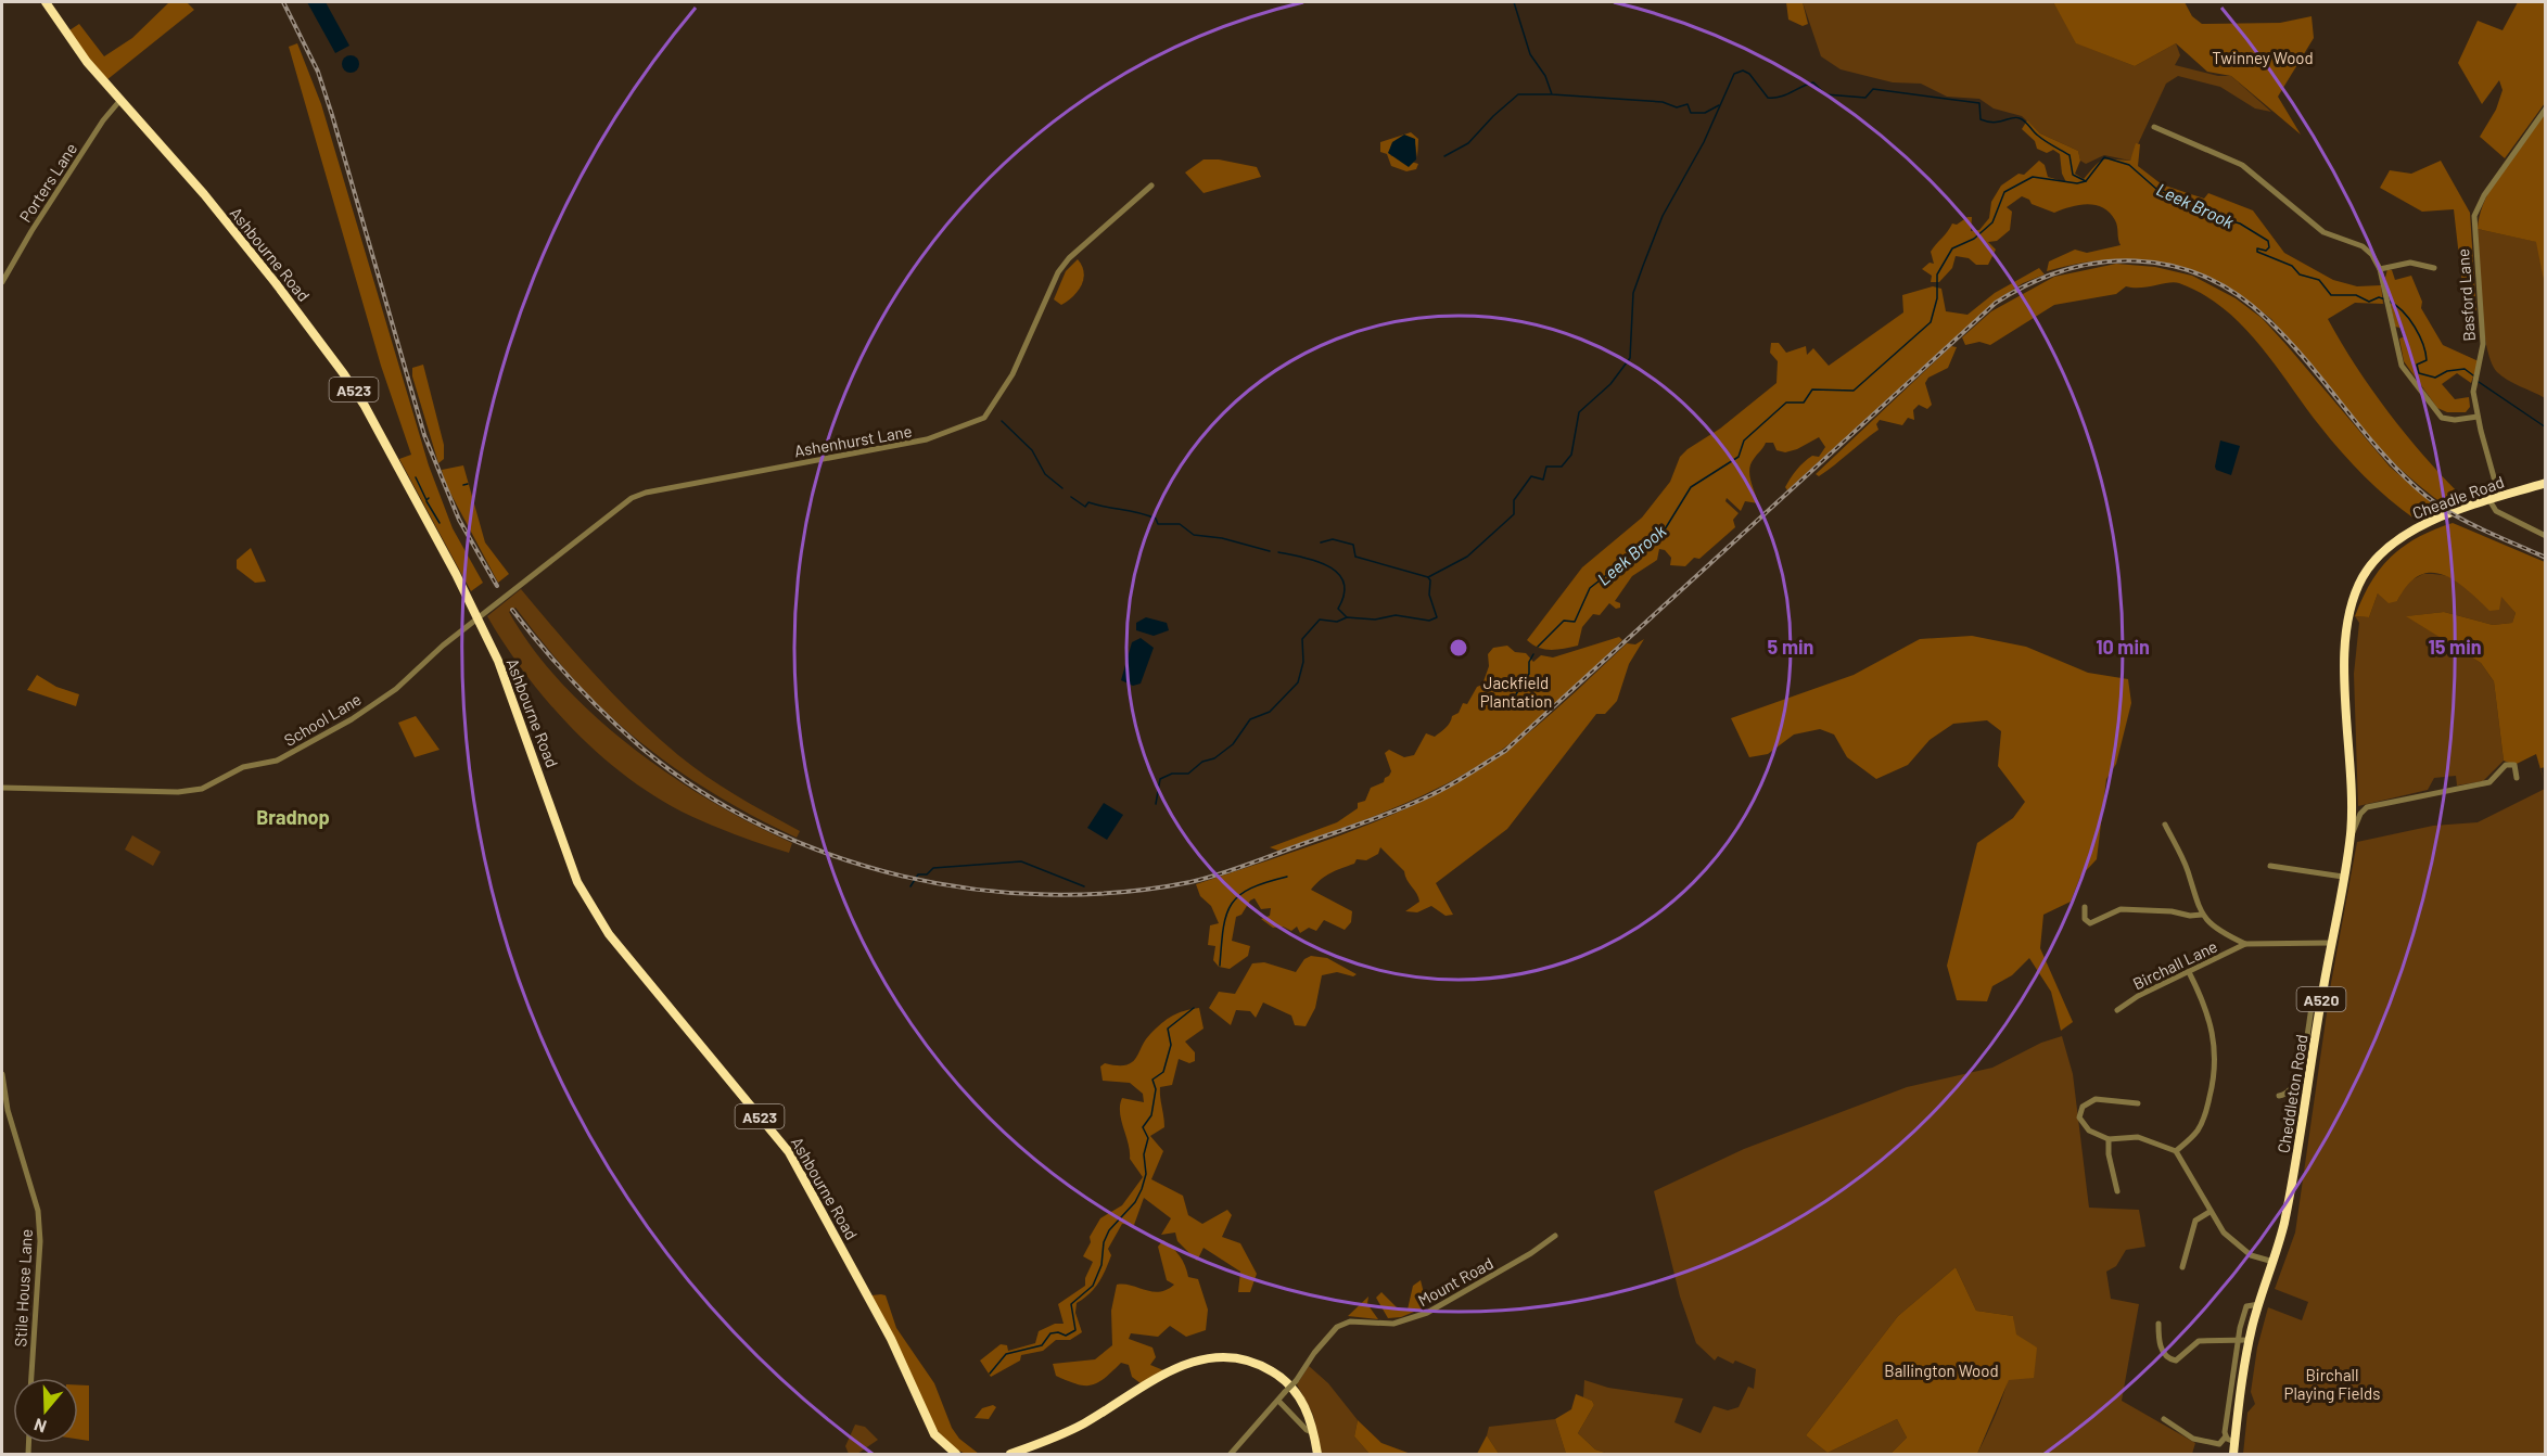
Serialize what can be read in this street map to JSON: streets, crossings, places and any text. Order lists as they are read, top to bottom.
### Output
{
  "streets": {
    "highway": [
      "Ashbourne Road",
      "A523",
      "Cheadle Road",
      "A520",
      "Cheddleton Road"
    ],
    "street": [
      "Porters Lane",
      "Basford Lane",
      "Ashenhurst Lane",
      "School Lane",
      "Birchall Lane",
      "Mount Road",
      "Stile House Lane"
    ]
  },
  "crossings": [
    ["Porters Lane", "Ashbourne Road"],
    ["Ashbourne Road", "Ashenhurst Lane"],
    ["Ashbourne Road", "School Lane"],
    ["Basford Lane", "Cheadle Road"],
    ["Ashenhurst Lane", "School Lane"],
    ["Cheadle Road", "Cheddleton Road"],
    ["Birchall Lane", "Cheddleton Road"]
  ],
  "districts": ["Bradnop"],
  "water": ["Leek Brook"],
  "parks": [
    "Twinney Wood",
    "Jackfield Plantation",
    "Ballington Wood",
    "Birchall Playing Fields"
  ],
  "north": "bottom",
  "rings": ["5 min", "10 min", "15 min"]
}
